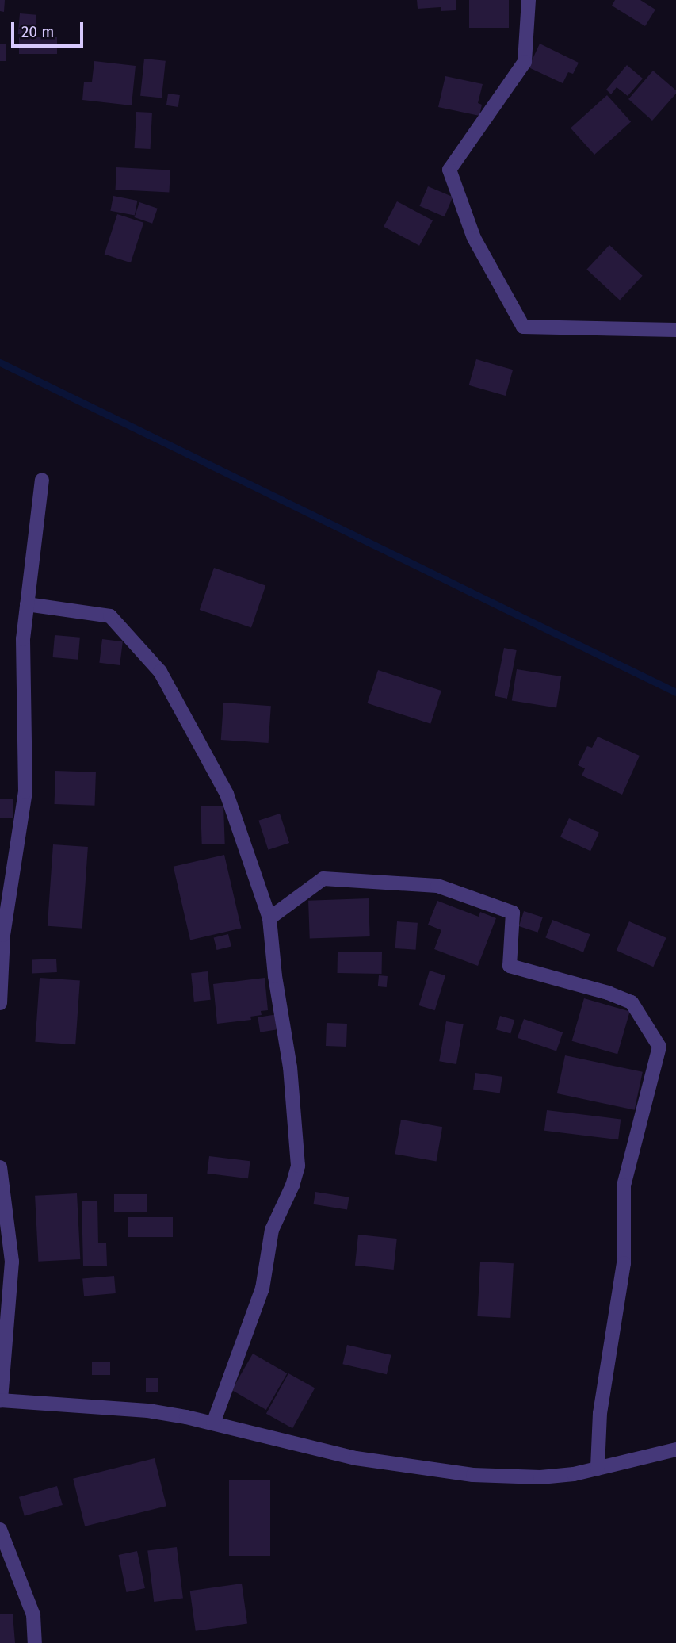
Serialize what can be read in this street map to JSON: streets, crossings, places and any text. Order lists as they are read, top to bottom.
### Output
{
  "scale_bar": "20 m"
}
